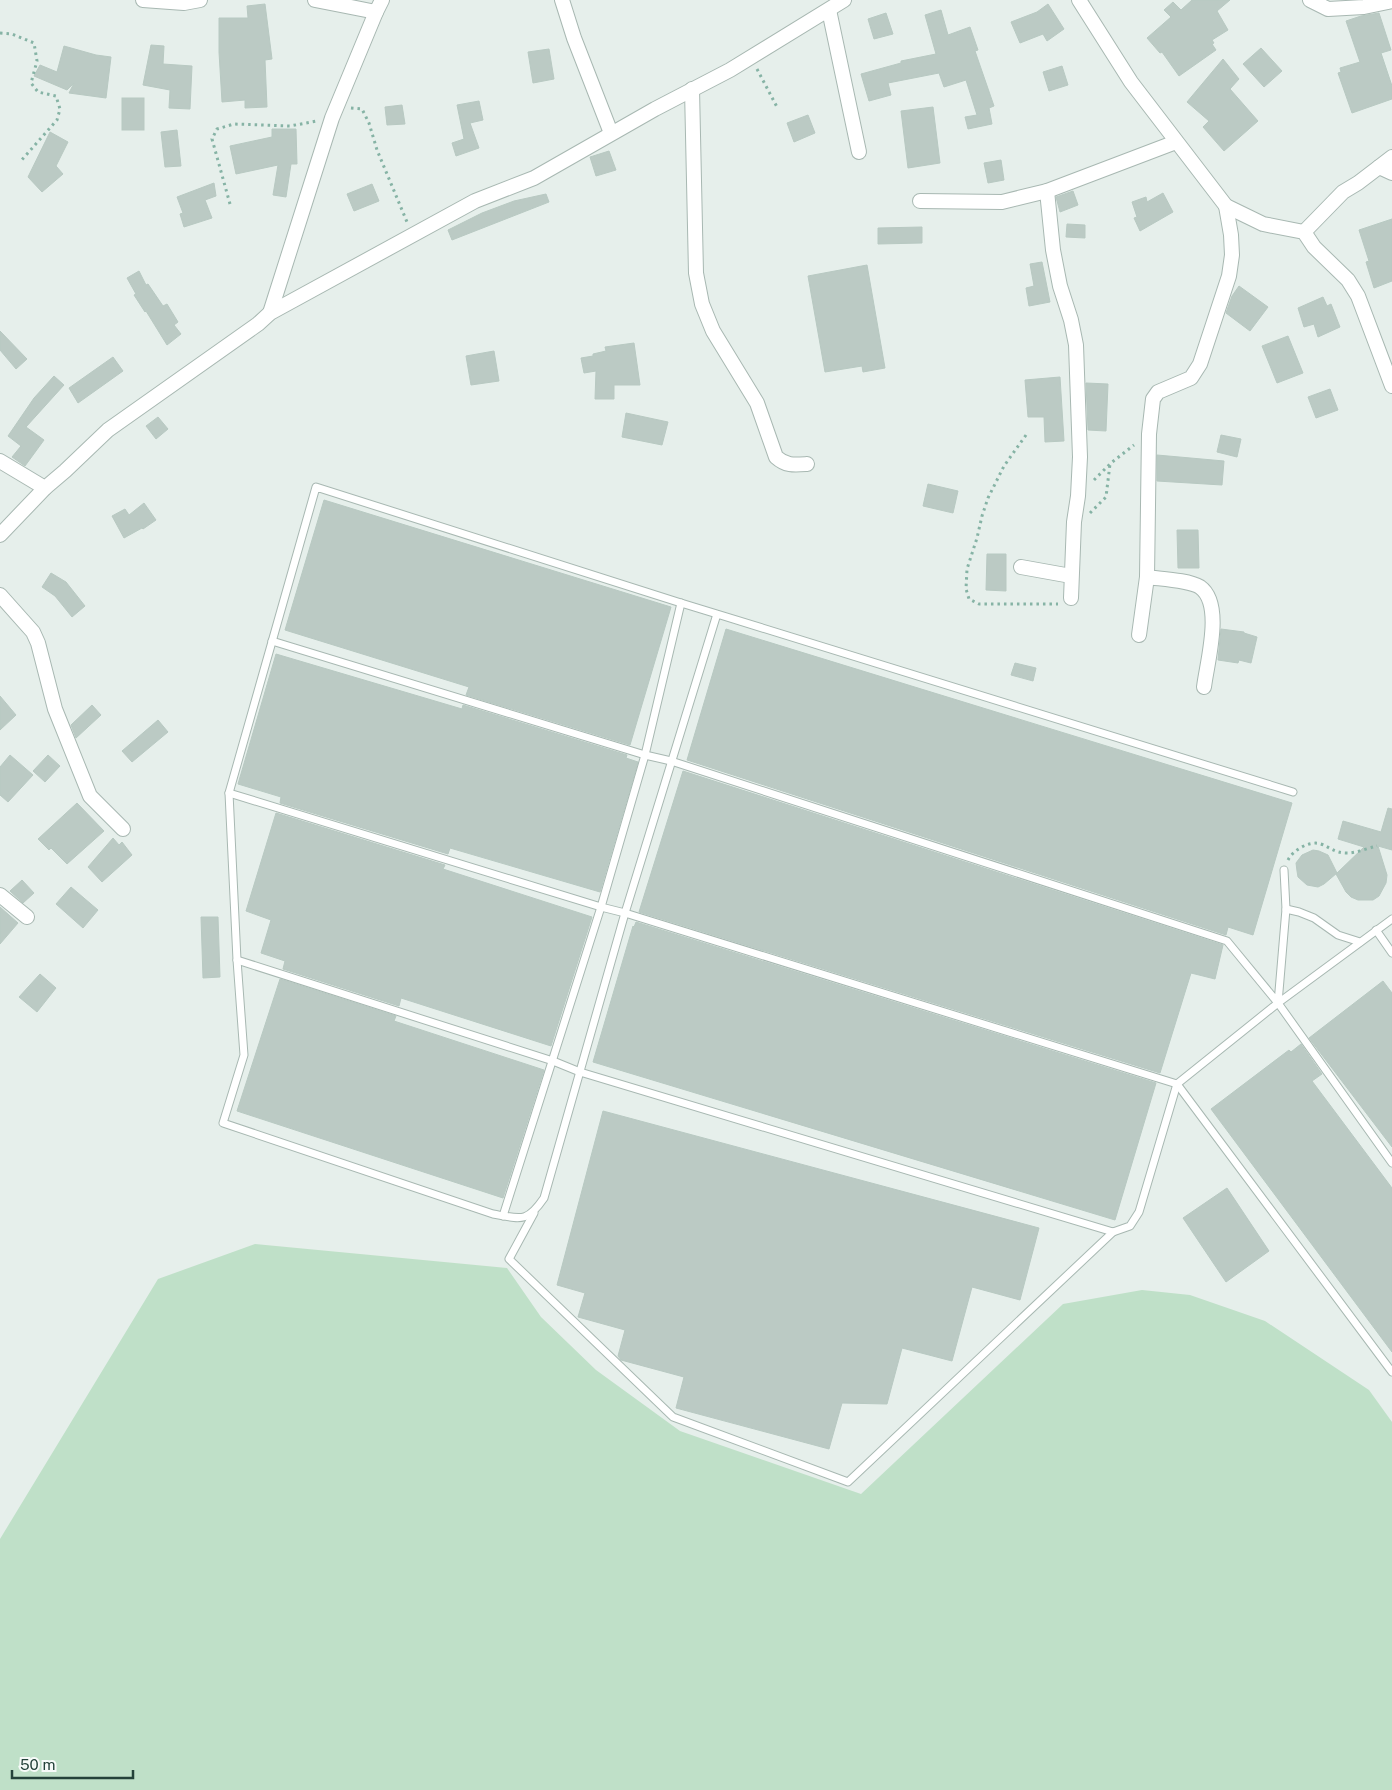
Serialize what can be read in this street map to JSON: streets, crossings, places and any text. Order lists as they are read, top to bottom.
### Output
{
  "scale_bar": "50 m"
}
